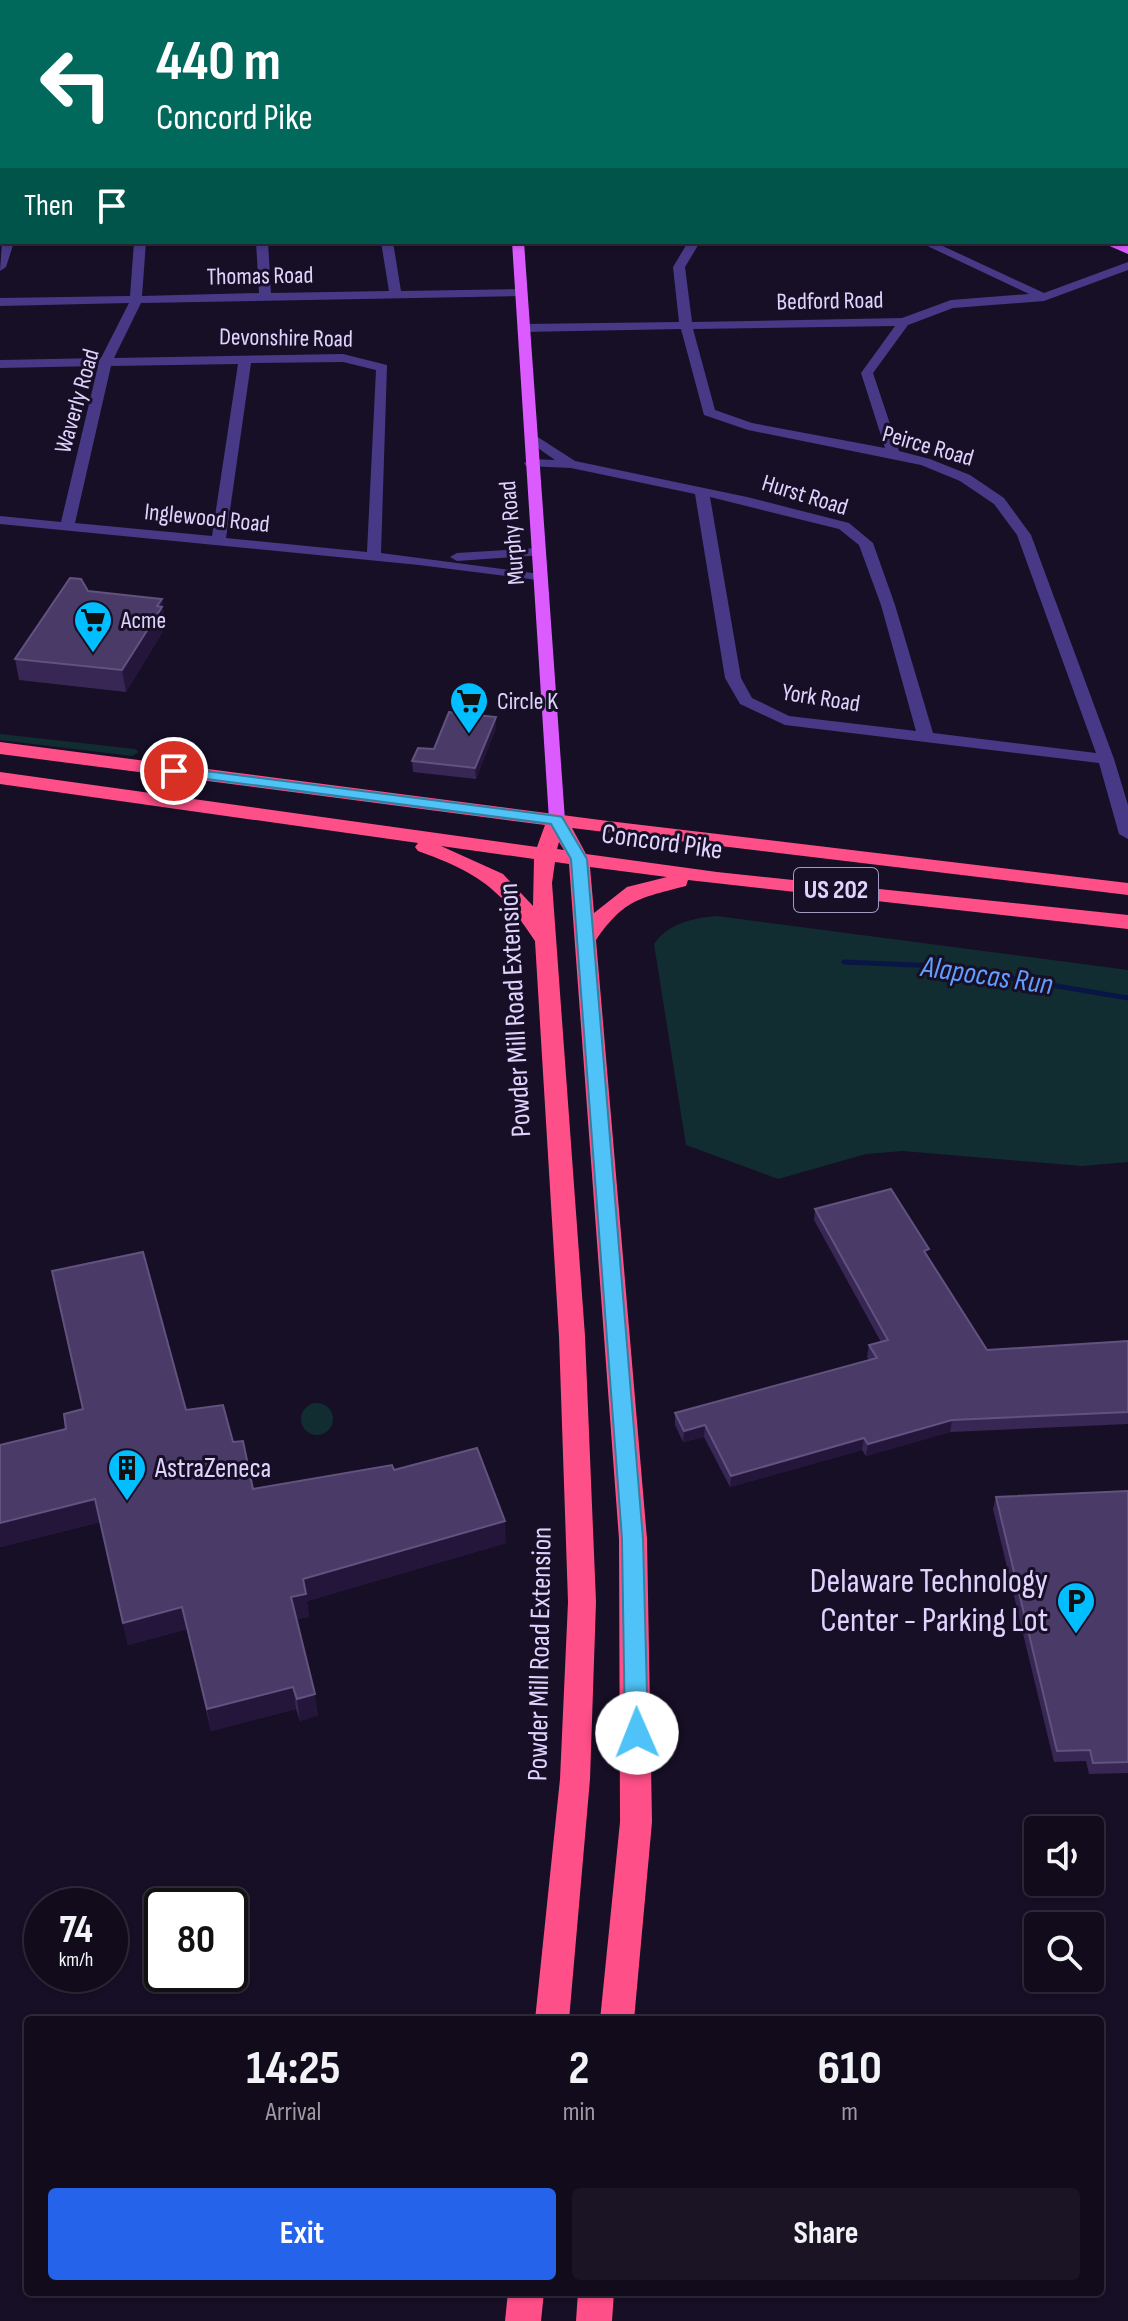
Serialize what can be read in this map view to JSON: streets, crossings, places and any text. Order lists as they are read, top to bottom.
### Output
{
  "streets": {
    "highway": ["Concord Pike", "US 202", "Powder Mill Road Extension"],
    "main road": ["Murphy Road"],
    "street": [
      "Thomas Road",
      "Bedford Road",
      "Devonshire Road",
      "Waverly Road",
      "Peirce Road",
      "Hurst Road",
      "Inglewood Road",
      "York Road"
    ]
  },
  "crossings": [
    ["Thomas Road", "Waverly Road"],
    ["Thomas Road", "Murphy Road"],
    ["Bedford Road", "Peirce Road"],
    ["Bedford Road", "Murphy Road"],
    ["Devonshire Road", "Waverly Road"],
    ["Devonshire Road", "Inglewood Road"],
    ["Waverly Road", "Inglewood Road"],
    ["Peirce Road", "York Road"],
    ["Hurst Road", "Murphy Road"],
    ["Hurst Road", "York Road"],
    ["Inglewood Road", "Murphy Road"],
    ["Murphy Road", "Concord Pike"],
    ["Murphy Road", "Powder Mill Road Extension"],
    ["Concord Pike", "Powder Mill Road Extension"]
  ],
  "water": ["Alapocas Run"],
  "places": {
    "supermarket": ["Acme", "Circle K"],
    "building": ["AstraZeneca"],
    "parking": ["Delaware Technology Center - Parking Lot"]
  },
  "page": {
    "turn": ["440 m", "Concord Pike"],
    "then": "Then",
    "speed": "74 km/h",
    "limit": "80",
    "eta": [
      "14:25",
      "Arrival",
      "2",
      "min",
      "610",
      "m"
    ],
    "buttons": ["Exit", "Share"]
  }
}
